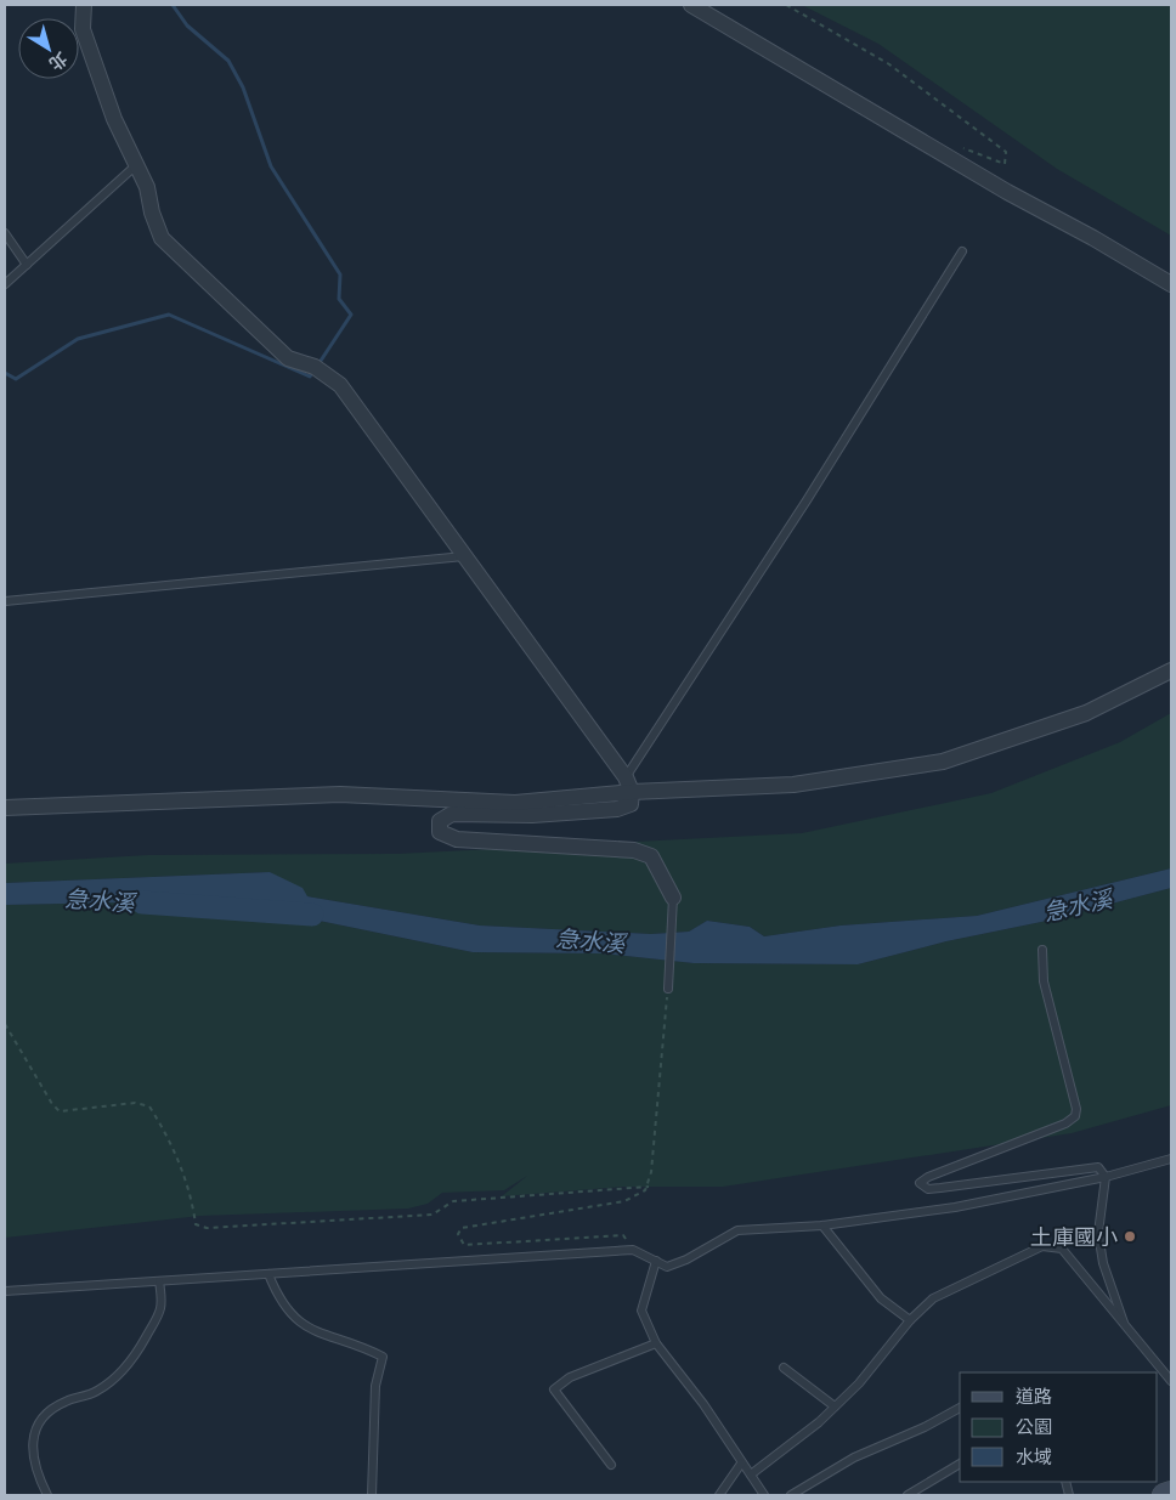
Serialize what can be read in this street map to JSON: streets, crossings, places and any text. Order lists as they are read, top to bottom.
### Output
{
  "water": ["急水溪"],
  "places": ["土庫國小"],
  "legend": ["道路", "公園", "水域"],
  "north": "bottom right"
}
